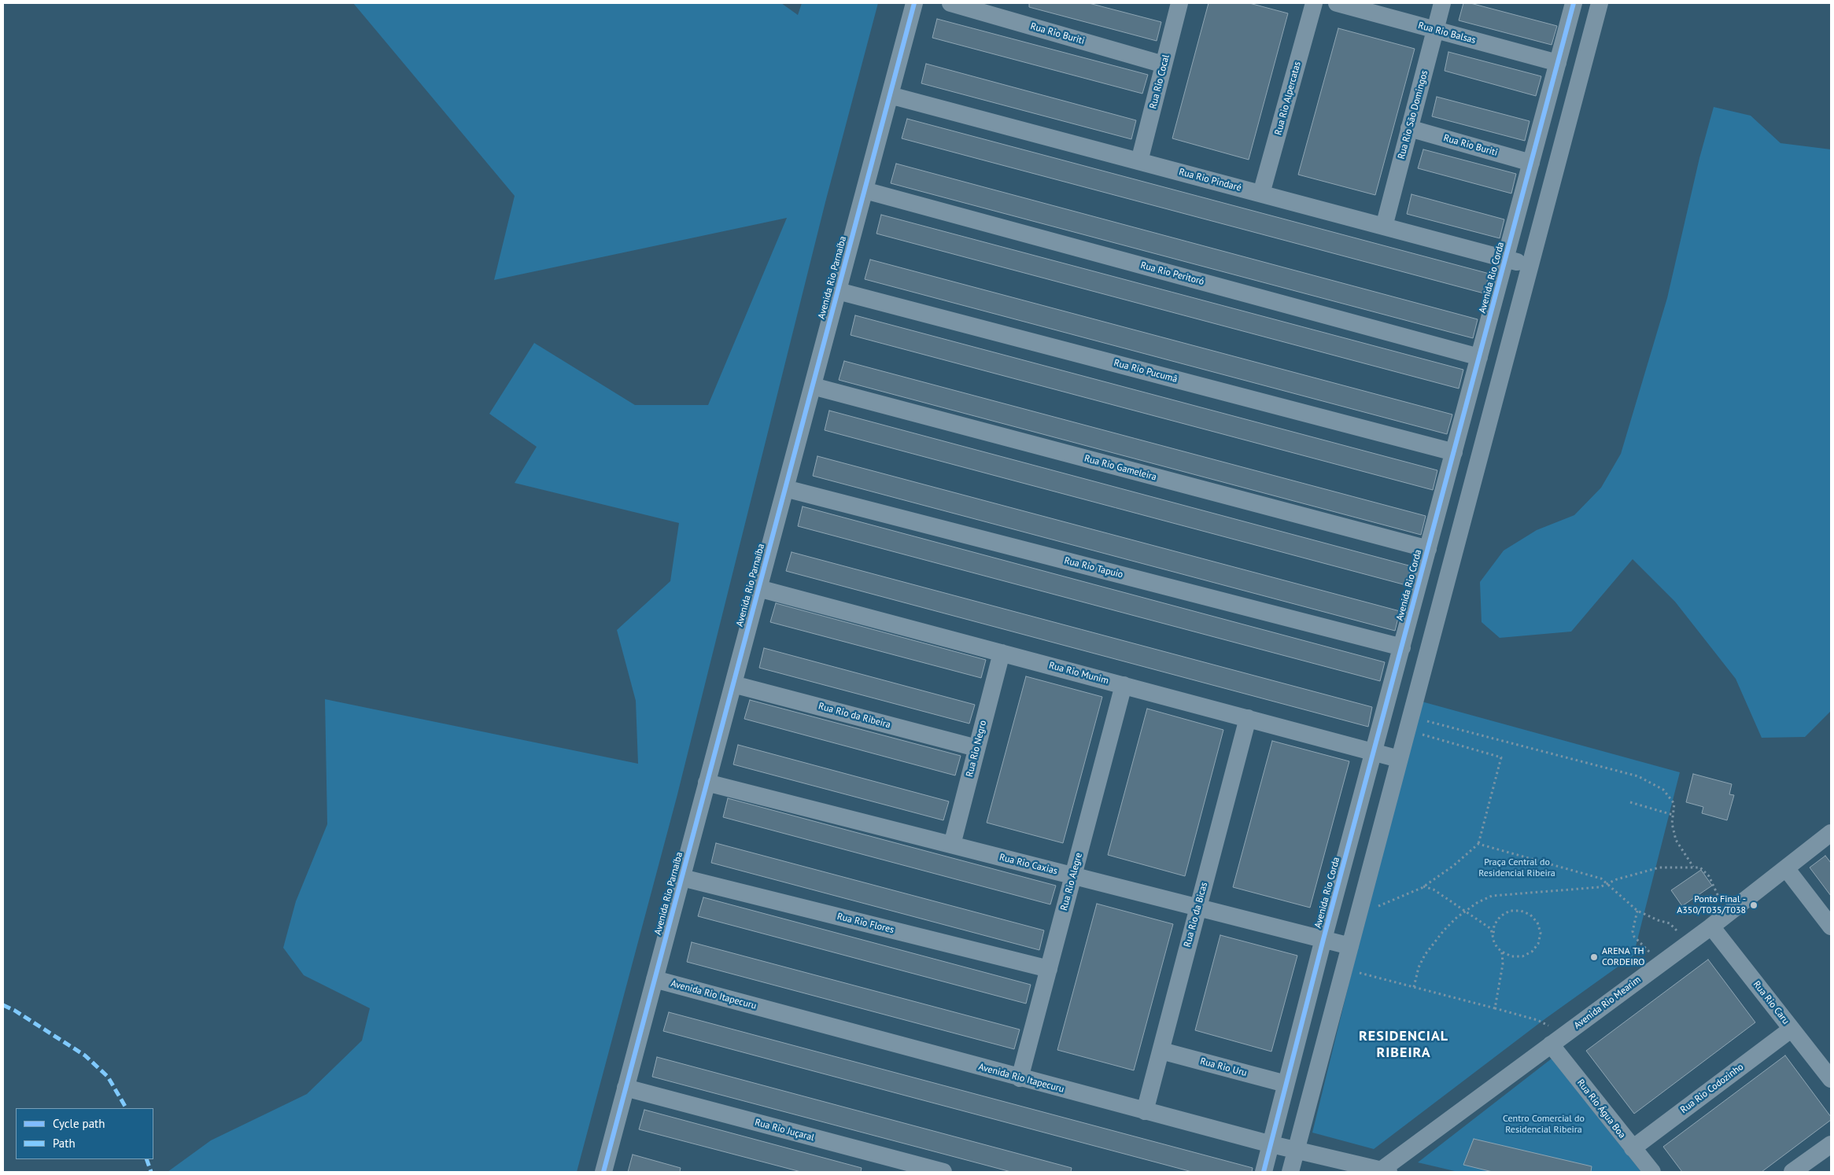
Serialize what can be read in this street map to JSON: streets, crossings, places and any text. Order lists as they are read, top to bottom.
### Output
{
  "streets": {
    "street": [
      "Rua Rio Balsas",
      "Rua Rio Buriti",
      "Rua Rio Cocal",
      "Rua Rio Alpercatas",
      "Rua Rio São Domingos",
      "Rua Rio Pindaré",
      "Rua Rio Peritoró",
      "Avenida Rio Parnaíba",
      "Avenida Rio Corda",
      "Rua Rio Pucumã",
      "Rua Rio Gameleira",
      "Rua Rio Tapuio",
      "Rua Rio Munim",
      "Rua Rio da Ribeira",
      "Rua Rio Negro",
      "Rua Rio Caxias",
      "Rua Rio Alegre",
      "Rua Rio da Bicas",
      "Rua Rio Flores",
      "Avenida Rio Itapecuru",
      "Avenida Rio Mearim",
      "Rua Rio Caru",
      "Rua Rio Uru",
      "Rua Rio Codozinho",
      "Rua Rio Água Boa",
      "Rua Rio Juçaral"
    ]
  },
  "crossings": [
    ["Rua Rio Balsas", "Rua Rio São Domingos"],
    ["Rua Rio Balsas", "Avenida Rio Corda"],
    ["Rua Rio Buriti", "Rua Rio Cocal"],
    ["Rua Rio Buriti", "Rua Rio São Domingos"],
    ["Rua Rio Buriti", "Avenida Rio Corda"],
    ["Rua Rio Cocal", "Rua Rio Pindaré"],
    ["Rua Rio Alpercatas", "Rua Rio Pindaré"],
    ["Rua Rio São Domingos", "Rua Rio Pindaré"],
    ["Rua Rio Pindaré", "Avenida Rio Parnaíba"],
    ["Rua Rio Pindaré", "Avenida Rio Corda"],
    ["Rua Rio Peritoró", "Avenida Rio Parnaíba"],
    ["Rua Rio Peritoró", "Avenida Rio Corda"],
    ["Avenida Rio Parnaíba", "Rua Rio Pucumã"],
    ["Avenida Rio Parnaíba", "Rua Rio Gameleira"],
    ["Avenida Rio Parnaíba", "Rua Rio Tapuio"],
    ["Avenida Rio Parnaíba", "Rua Rio Munim"],
    ["Avenida Rio Parnaíba", "Rua Rio da Ribeira"],
    ["Avenida Rio Parnaíba", "Rua Rio Caxias"],
    ["Avenida Rio Parnaíba", "Rua Rio Flores"],
    ["Avenida Rio Parnaíba", "Avenida Rio Itapecuru"],
    ["Avenida Rio Parnaíba", "Rua Rio Juçaral"],
    ["Avenida Rio Corda", "Rua Rio Pucumã"],
    ["Avenida Rio Corda", "Rua Rio Gameleira"],
    ["Avenida Rio Corda", "Rua Rio Tapuio"],
    ["Avenida Rio Corda", "Rua Rio Munim"],
    ["Avenida Rio Corda", "Rua Rio Caxias"],
    ["Avenida Rio Corda", "Avenida Rio Itapecuru"],
    ["Avenida Rio Corda", "Rua Rio Uru"],
    ["Rua Rio Munim", "Rua Rio Negro"],
    ["Rua Rio Munim", "Rua Rio Alegre"],
    ["Rua Rio Munim", "Rua Rio da Bicas"],
    ["Rua Rio da Ribeira", "Rua Rio Negro"],
    ["Rua Rio Negro", "Rua Rio Caxias"],
    ["Rua Rio Caxias", "Rua Rio Alegre"],
    ["Rua Rio Caxias", "Rua Rio da Bicas"],
    ["Rua Rio Alegre", "Rua Rio Flores"],
    ["Rua Rio Alegre", "Avenida Rio Itapecuru"],
    ["Rua Rio da Bicas", "Avenida Rio Itapecuru"],
    ["Rua Rio da Bicas", "Rua Rio Uru"],
    ["Avenida Rio Itapecuru", "Avenida Rio Mearim"],
    ["Avenida Rio Mearim", "Rua Rio Caru"],
    ["Avenida Rio Mearim", "Rua Rio Água Boa"],
    ["Rua Rio Caru", "Rua Rio Codozinho"],
    ["Rua Rio Codozinho", "Rua Rio Água Boa"]
  ],
  "districts": ["RESIDENCIAL RIBEIRA"],
  "parks": ["Praça Central do Residencial Ribeira", "Centro Comercial do Residencial Ribeira"],
  "places": ["Ponto Final - A350/T035/T038", "ARENA TH CORDEIRO"],
  "legend": ["Cycle path", "Path"]
}
